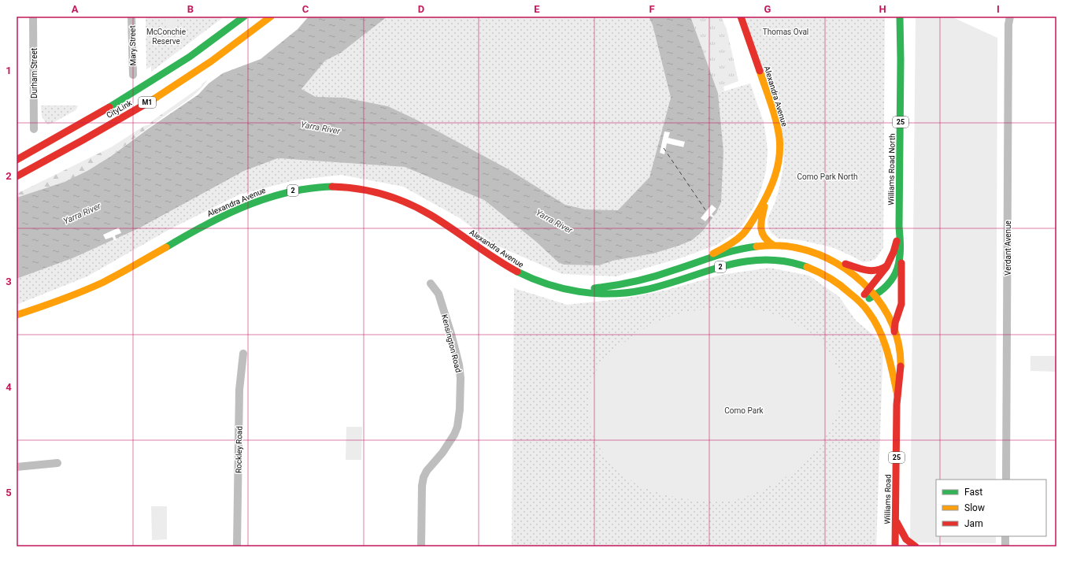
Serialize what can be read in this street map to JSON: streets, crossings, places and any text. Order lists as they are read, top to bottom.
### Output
{
  "streets": {
    "main road": [
      "Alexandra Avenue",
      "M1",
      "CityLink",
      "25",
      "Williams Road North",
      "2",
      "Williams Road"
    ],
    "street": [
      "Mary Street",
      "Durham Street",
      "Verdant Avenue",
      "Kensington Road",
      "Rockley Road"
    ]
  },
  "crossings": [
    ["Alexandra Avenue", "25"],
    ["Alexandra Avenue", "Williams Road North"],
    ["Alexandra Avenue", "2"],
    ["Alexandra Avenue", "Williams Road"],
    ["25", "Williams Road North"],
    ["25", "Williams Road"],
    ["Williams Road North", "2"],
    ["Williams Road North", "Williams Road"]
  ],
  "water": ["Yarra River"],
  "parks": [
    "McConchie Reserve",
    "Thomas Oval",
    "Como Park North",
    "Como Park"
  ],
  "legend": ["Fast", "Slow", "Jam"],
  "grid": {
    "columns": [
      "A",
      "B",
      "C",
      "D",
      "E",
      "F",
      "G",
      "H",
      "I"
    ],
    "rows": [
      "1",
      "2",
      "3",
      "4",
      "5"
    ]
  }
}
